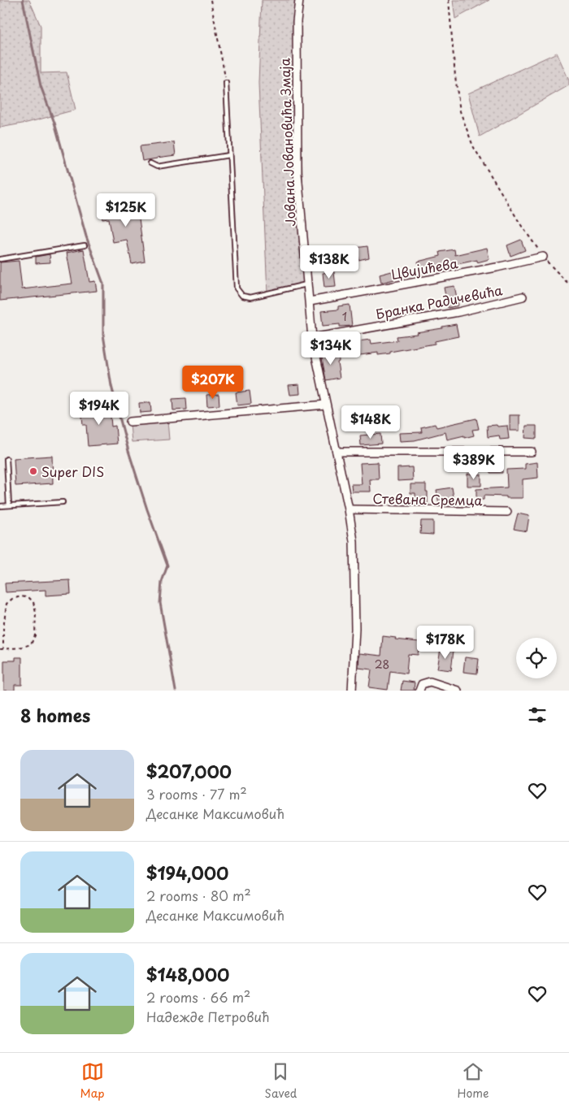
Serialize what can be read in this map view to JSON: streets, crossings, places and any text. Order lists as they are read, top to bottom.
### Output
{
  "streets": {
    "street": [
      "Јована Јовановића Змаја",
      "Цвијићева",
      "Бранка Радичевића",
      "Стевана Сремца"
    ]
  },
  "crossings": [
    ["Јована Јовановића Змаја", "Цвијићева"],
    ["Јована Јовановића Змаја", "Бранка Радичевића"],
    ["Јована Јовановића Змаја", "Стевана Сремца"]
  ],
  "places": ["Super DIS"],
  "house_numbers": ["1", "28"],
  "page": {
    "price": [
      "$125K",
      "$138K",
      "$134K",
      "$207K",
      "$194K",
      "$148K",
      "$389K",
      "$178K"
    ],
    "heading": "8 homes",
    "list": [
      {
        "name": "$207,000",
        "note": "3 rooms · 77 m² · Десанке Максимовић"
      },
      {
        "name": "$194,000",
        "note": "2 rooms · 80 m² · Десанке Максимовић"
      },
      {
        "name": "$148,000",
        "note": "2 rooms · 66 m² · Надежде Петровић"
      }
    ],
    "tabs": ["Map", "Saved", "Home"]
  }
}
